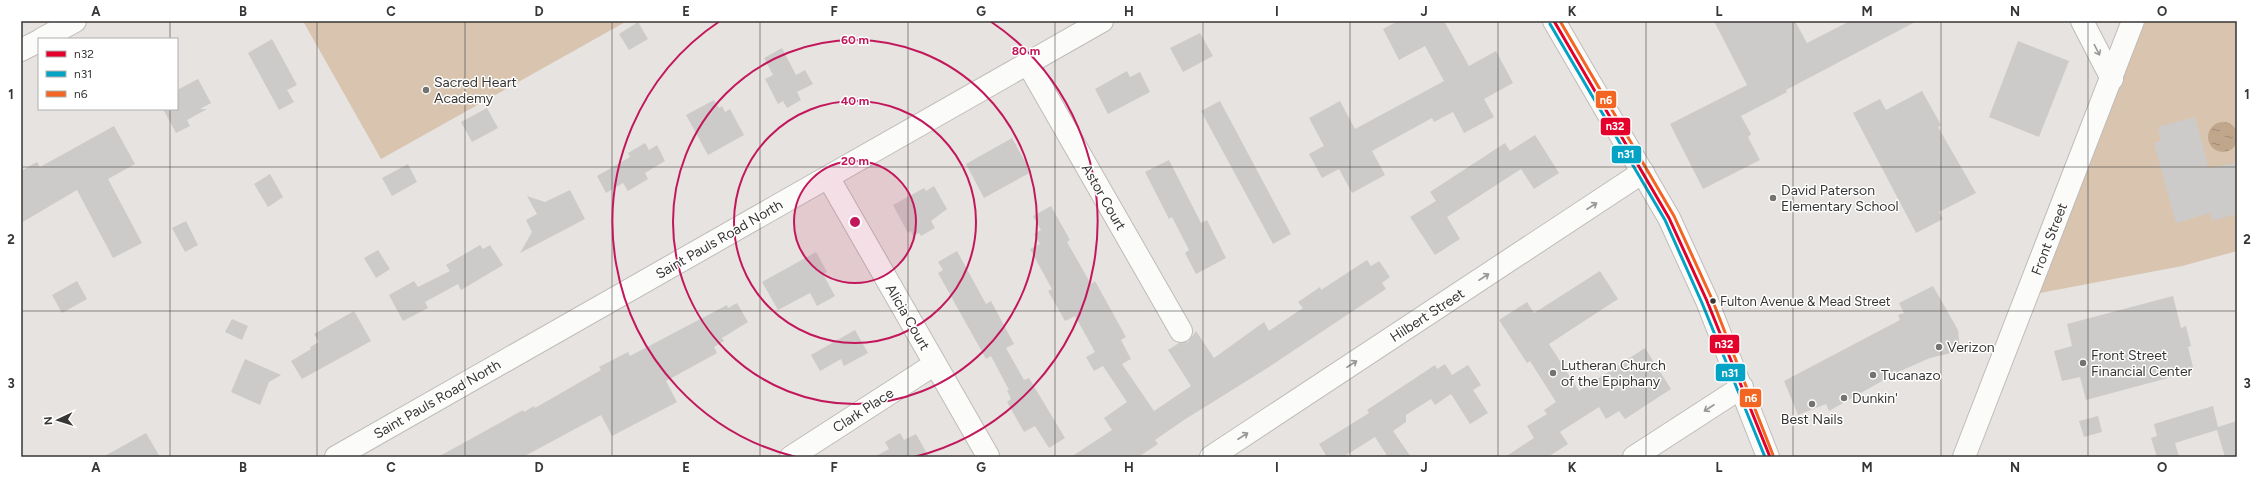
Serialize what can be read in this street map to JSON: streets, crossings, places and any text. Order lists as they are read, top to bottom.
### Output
{
  "streets": {
    "street": [
      "Astor Court",
      "Saint Pauls Road North",
      "Front Street",
      "Hilbert Street",
      "Alicia Court",
      "Clark Place"
    ]
  },
  "crossings": [
    ["Astor Court", "Saint Pauls Road North"],
    ["Saint Pauls Road North", "Alicia Court"],
    ["Alicia Court", "Clark Place"]
  ],
  "one_way": ["Hilbert Street"],
  "places": [
    "Sacred Heart Academy",
    "David Paterson Elementary School",
    "Fulton Avenue & Mead Street",
    "Verizon",
    "Front Street Financial Center",
    "Lutheran Church of the Epiphany",
    "Tucanazo",
    "Dunkin'",
    "Best Nails"
  ],
  "lines": ["transit line n32", "transit line n6", "transit line n31"],
  "legend": ["n32", "n31", "n6"],
  "north": "left",
  "grid": {
    "columns": [
      "A",
      "B",
      "C",
      "D",
      "E",
      "F",
      "G",
      "H",
      "I",
      "J",
      "K",
      "L",
      "M",
      "N",
      "O"
    ],
    "rows": ["1", "2", "3"]
  },
  "rings": [
    "60 m",
    "80 m",
    "40 m",
    "20 m"
  ]
}
